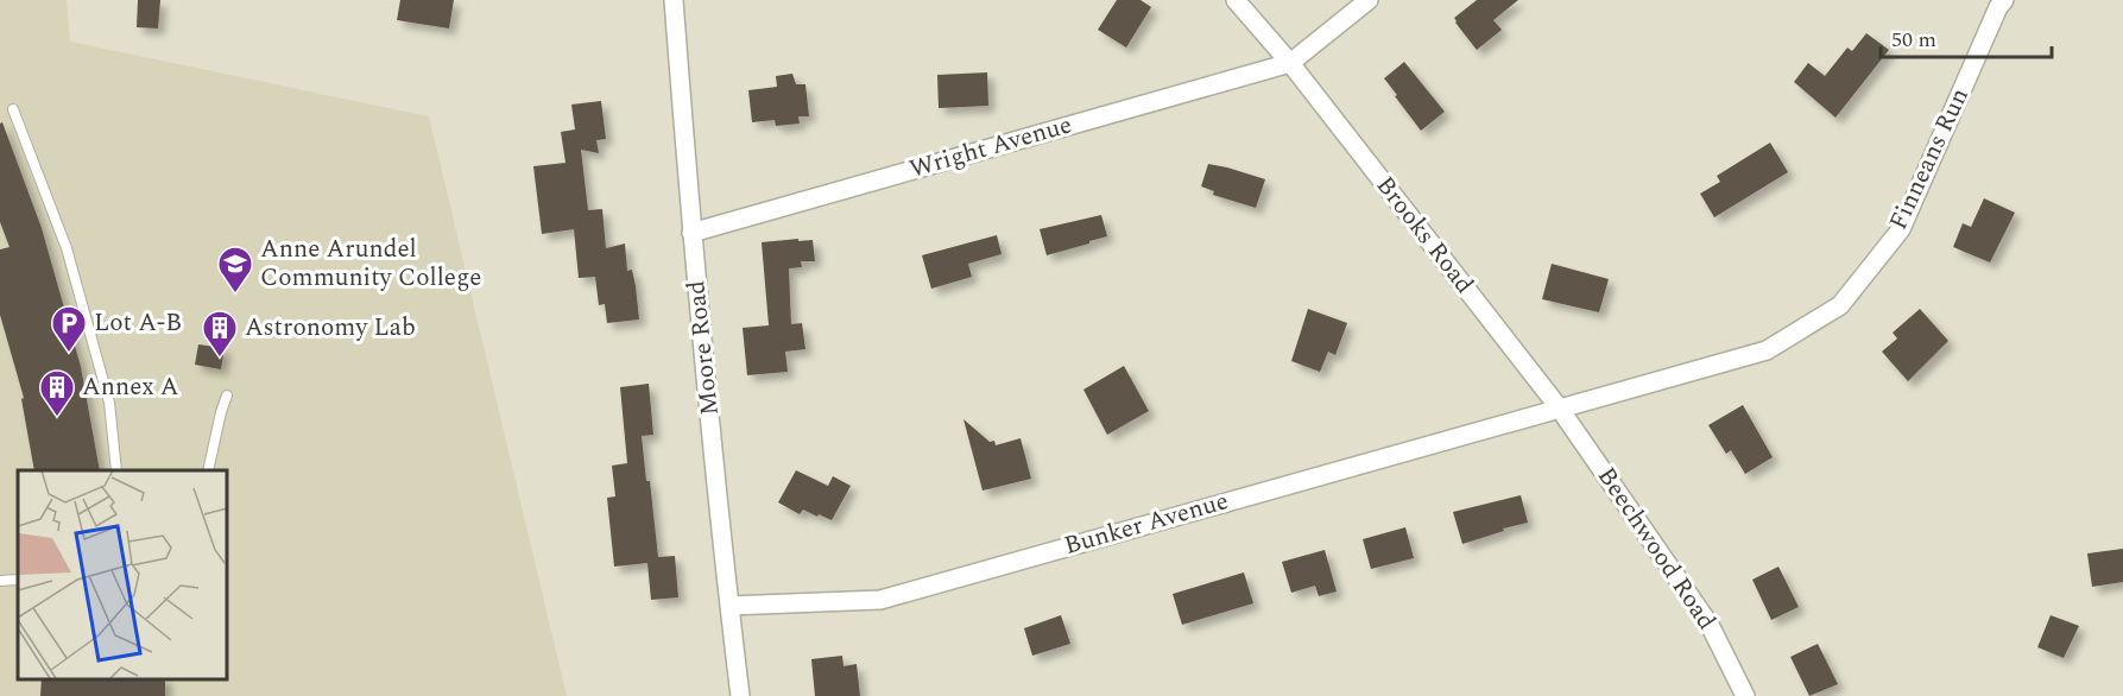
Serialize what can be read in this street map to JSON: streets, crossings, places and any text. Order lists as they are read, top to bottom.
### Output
{
  "streets": {
    "street": [
      "Wright Avenue",
      "Finneans Run",
      "Brooks Road",
      "Moore Road",
      "Bunker Avenue",
      "Beechwood Road"
    ]
  },
  "crossings": [
    ["Wright Avenue", "Brooks Road"],
    ["Wright Avenue", "Moore Road"],
    ["Finneans Run", "Brooks Road"],
    ["Finneans Run", "Bunker Avenue"],
    ["Finneans Run", "Beechwood Road"],
    ["Brooks Road", "Bunker Avenue"],
    ["Brooks Road", "Beechwood Road"],
    ["Moore Road", "Bunker Avenue"],
    ["Bunker Avenue", "Beechwood Road"]
  ],
  "places": {
    "school or university": ["Anne Arundel Community College"],
    "parking": ["Lot A-B"],
    "building": ["Astronomy Lab", "Annex A"]
  },
  "scale_bar": "50 m"
}
